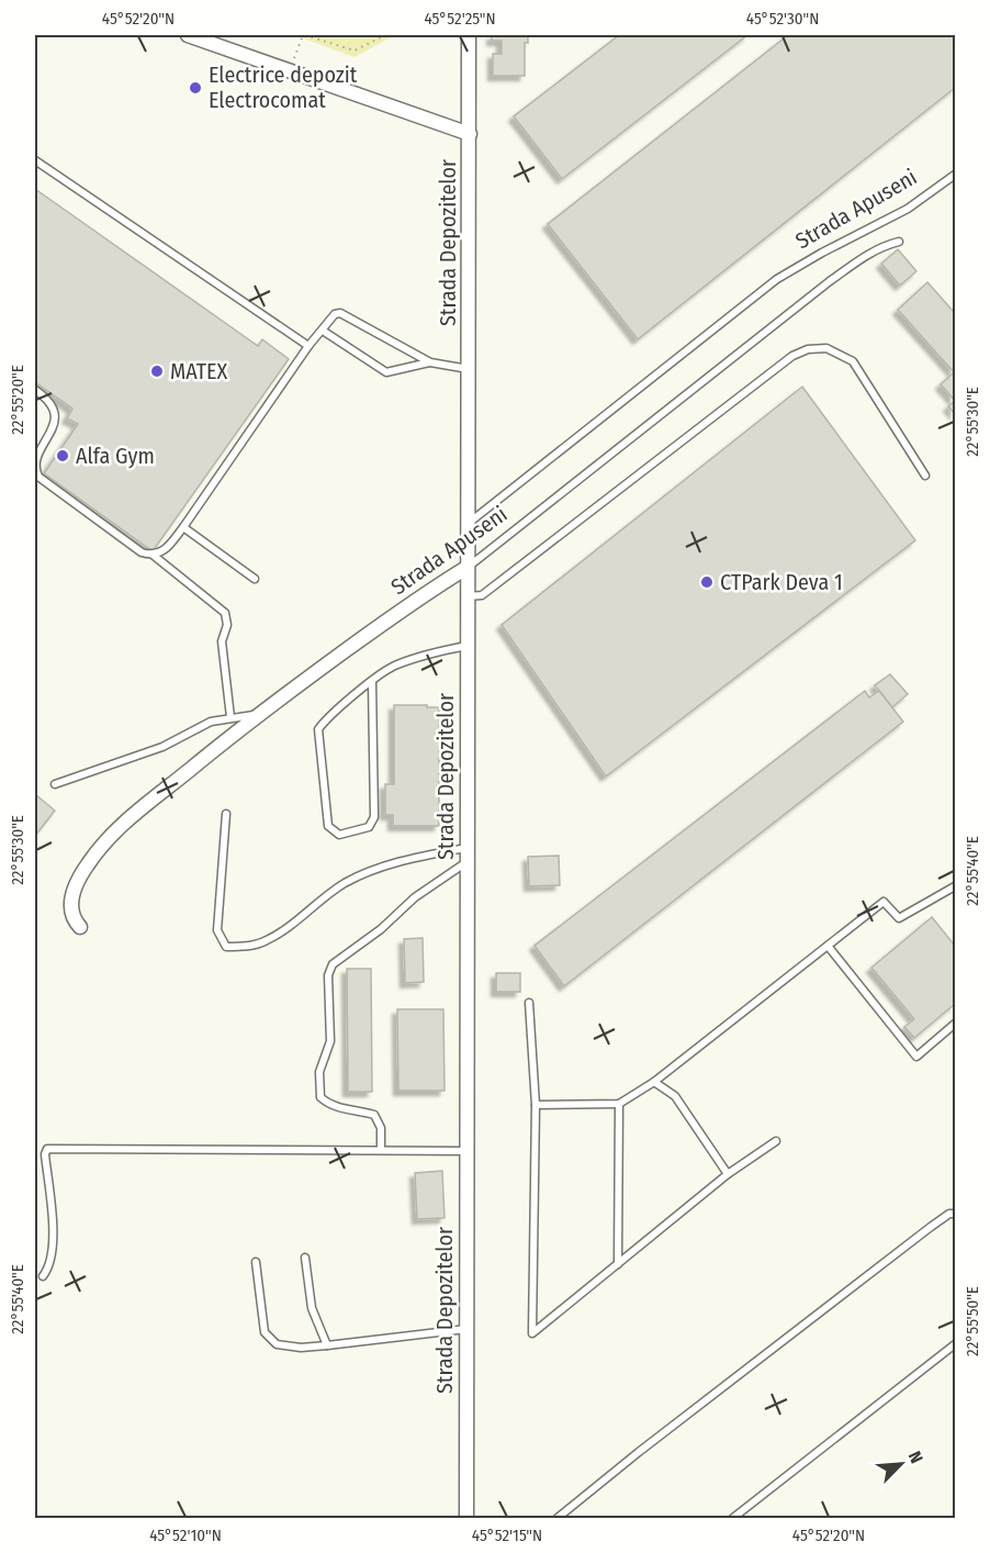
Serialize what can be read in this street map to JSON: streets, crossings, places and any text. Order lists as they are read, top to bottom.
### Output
{
  "streets": {
    "street": ["Strada Apuseni", "Strada Depozitelor"]
  },
  "crossings": [
    ["Strada Apuseni", "Strada Depozitelor"]
  ],
  "places": [
    "Electrice depozit Electrocomat",
    "MATEX",
    "Alfa Gym",
    "CTPark Deva 1"
  ],
  "north": "top right",
  "coordinates": [
    "45°52'20\"N",
    "45°52'25\"N",
    "45°52'30\"N",
    "22°55'20\"E",
    "22°55'30\"E",
    "22°55'40\"E",
    "22°55'50\"E",
    "45°52'10\"N",
    "45°52'15\"N"
  ]
}
